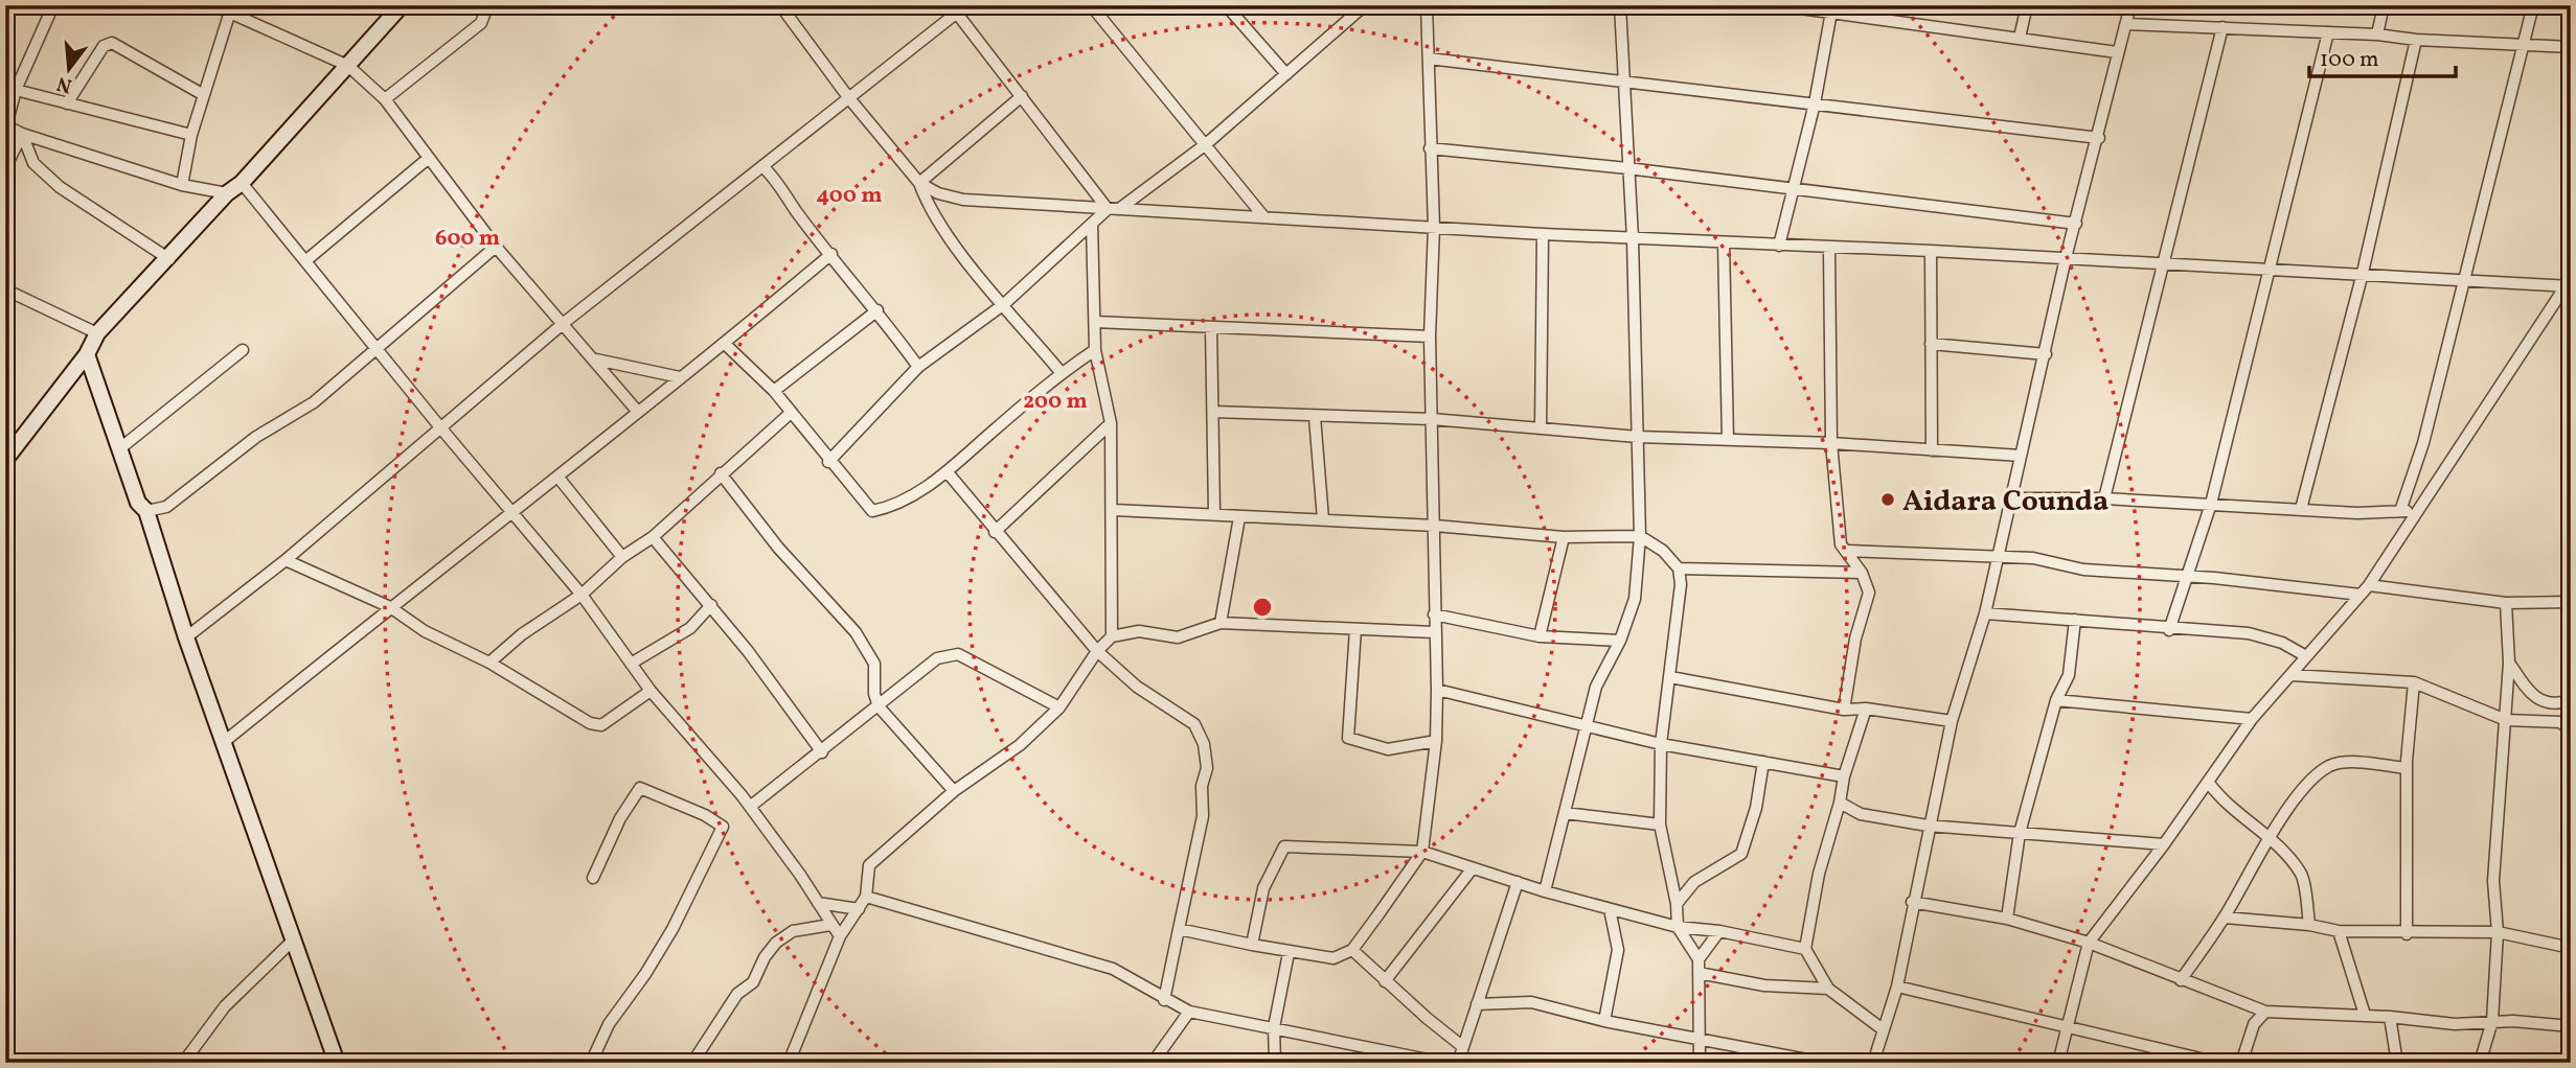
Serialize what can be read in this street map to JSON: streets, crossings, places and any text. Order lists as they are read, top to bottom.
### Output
{
  "places": ["Aidara Counda"],
  "scale_bar": "100 m",
  "north": "bottom",
  "rings": ["400 m", "600 m", "200 m"]
}
